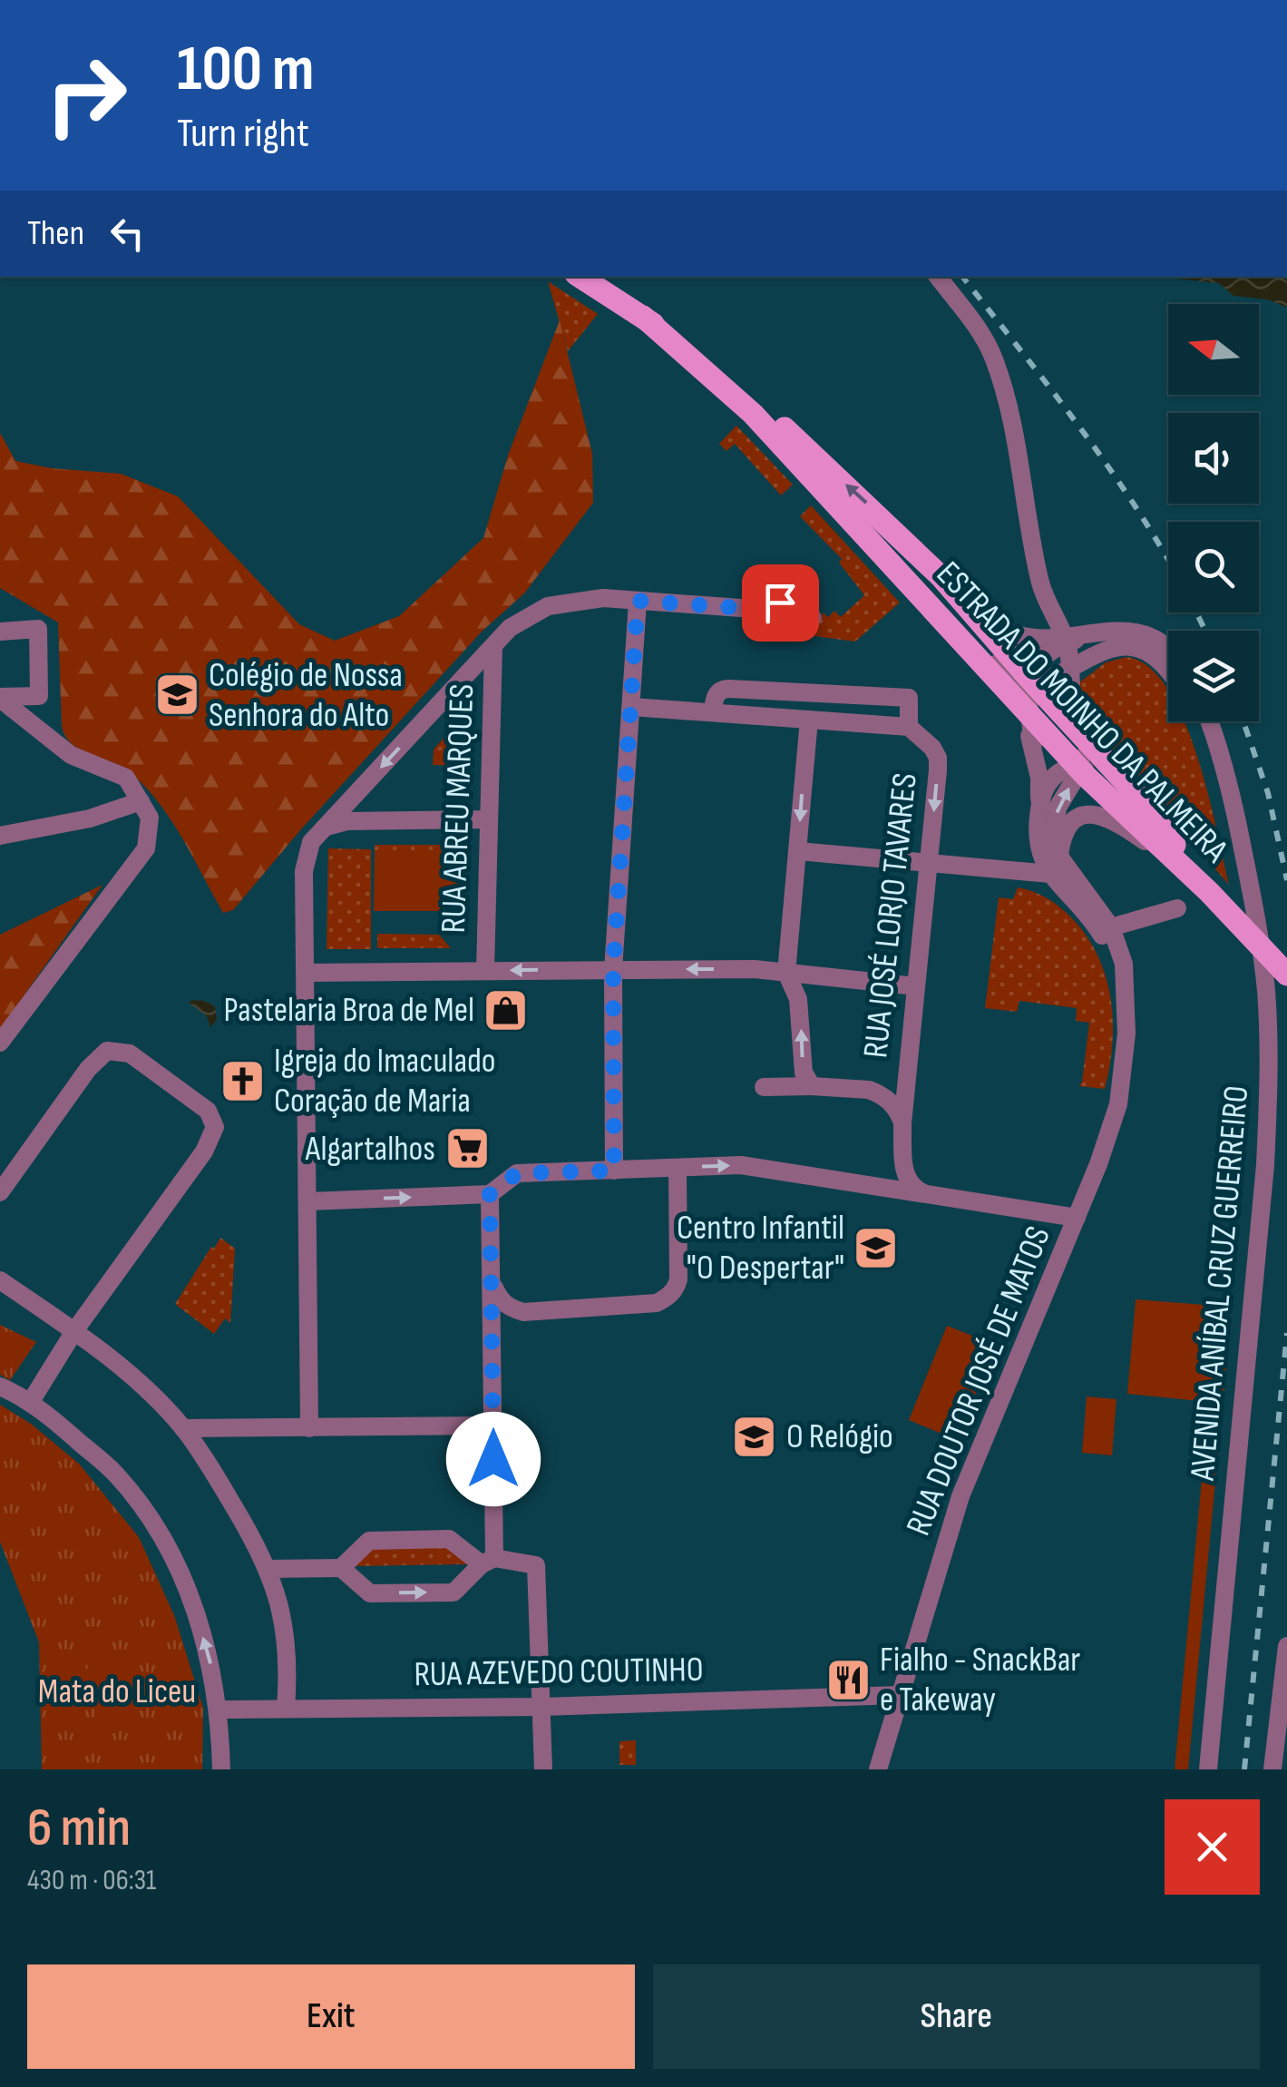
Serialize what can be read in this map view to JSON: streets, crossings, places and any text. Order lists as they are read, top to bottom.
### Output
{
  "streets": {
    "main road": ["ESTRADA DO MOINHO DA PALMEIRA"],
    "street": [
      "RUA ABREU MARQUES",
      "RUA JOSÉ LORJO TAVARES",
      "AVENIDA ANÍBAL CRUZ GUERREIRO",
      "RUA DOUTOR JOSÉ DE MATOS",
      "RUA AZEVEDO COUTINHO"
    ]
  },
  "crossings": [
    ["RUA DOUTOR JOSÉ DE MATOS", "RUA AZEVEDO COUTINHO"]
  ],
  "parks": ["Mata do Liceu"],
  "places": {
    "school or university": ["Colégio de Nossa Senhora do Alto", "Centro Infantil \"O Despertar\"", "O Relógio"],
    "shop": ["Pastelaria Broa de Mel"],
    "church": ["Igreja do Imaculado Coração de Maria"],
    "supermarket": ["Algartalhos"],
    "restaurant": ["Fialho - SnackBar e Takeway"]
  },
  "north": "left",
  "page": {
    "turn": ["100 m", "Turn right"],
    "then": "Then",
    "heading": ["6 min", "430 m · 06:31"],
    "buttons": ["Exit", "Share"]
  }
}
